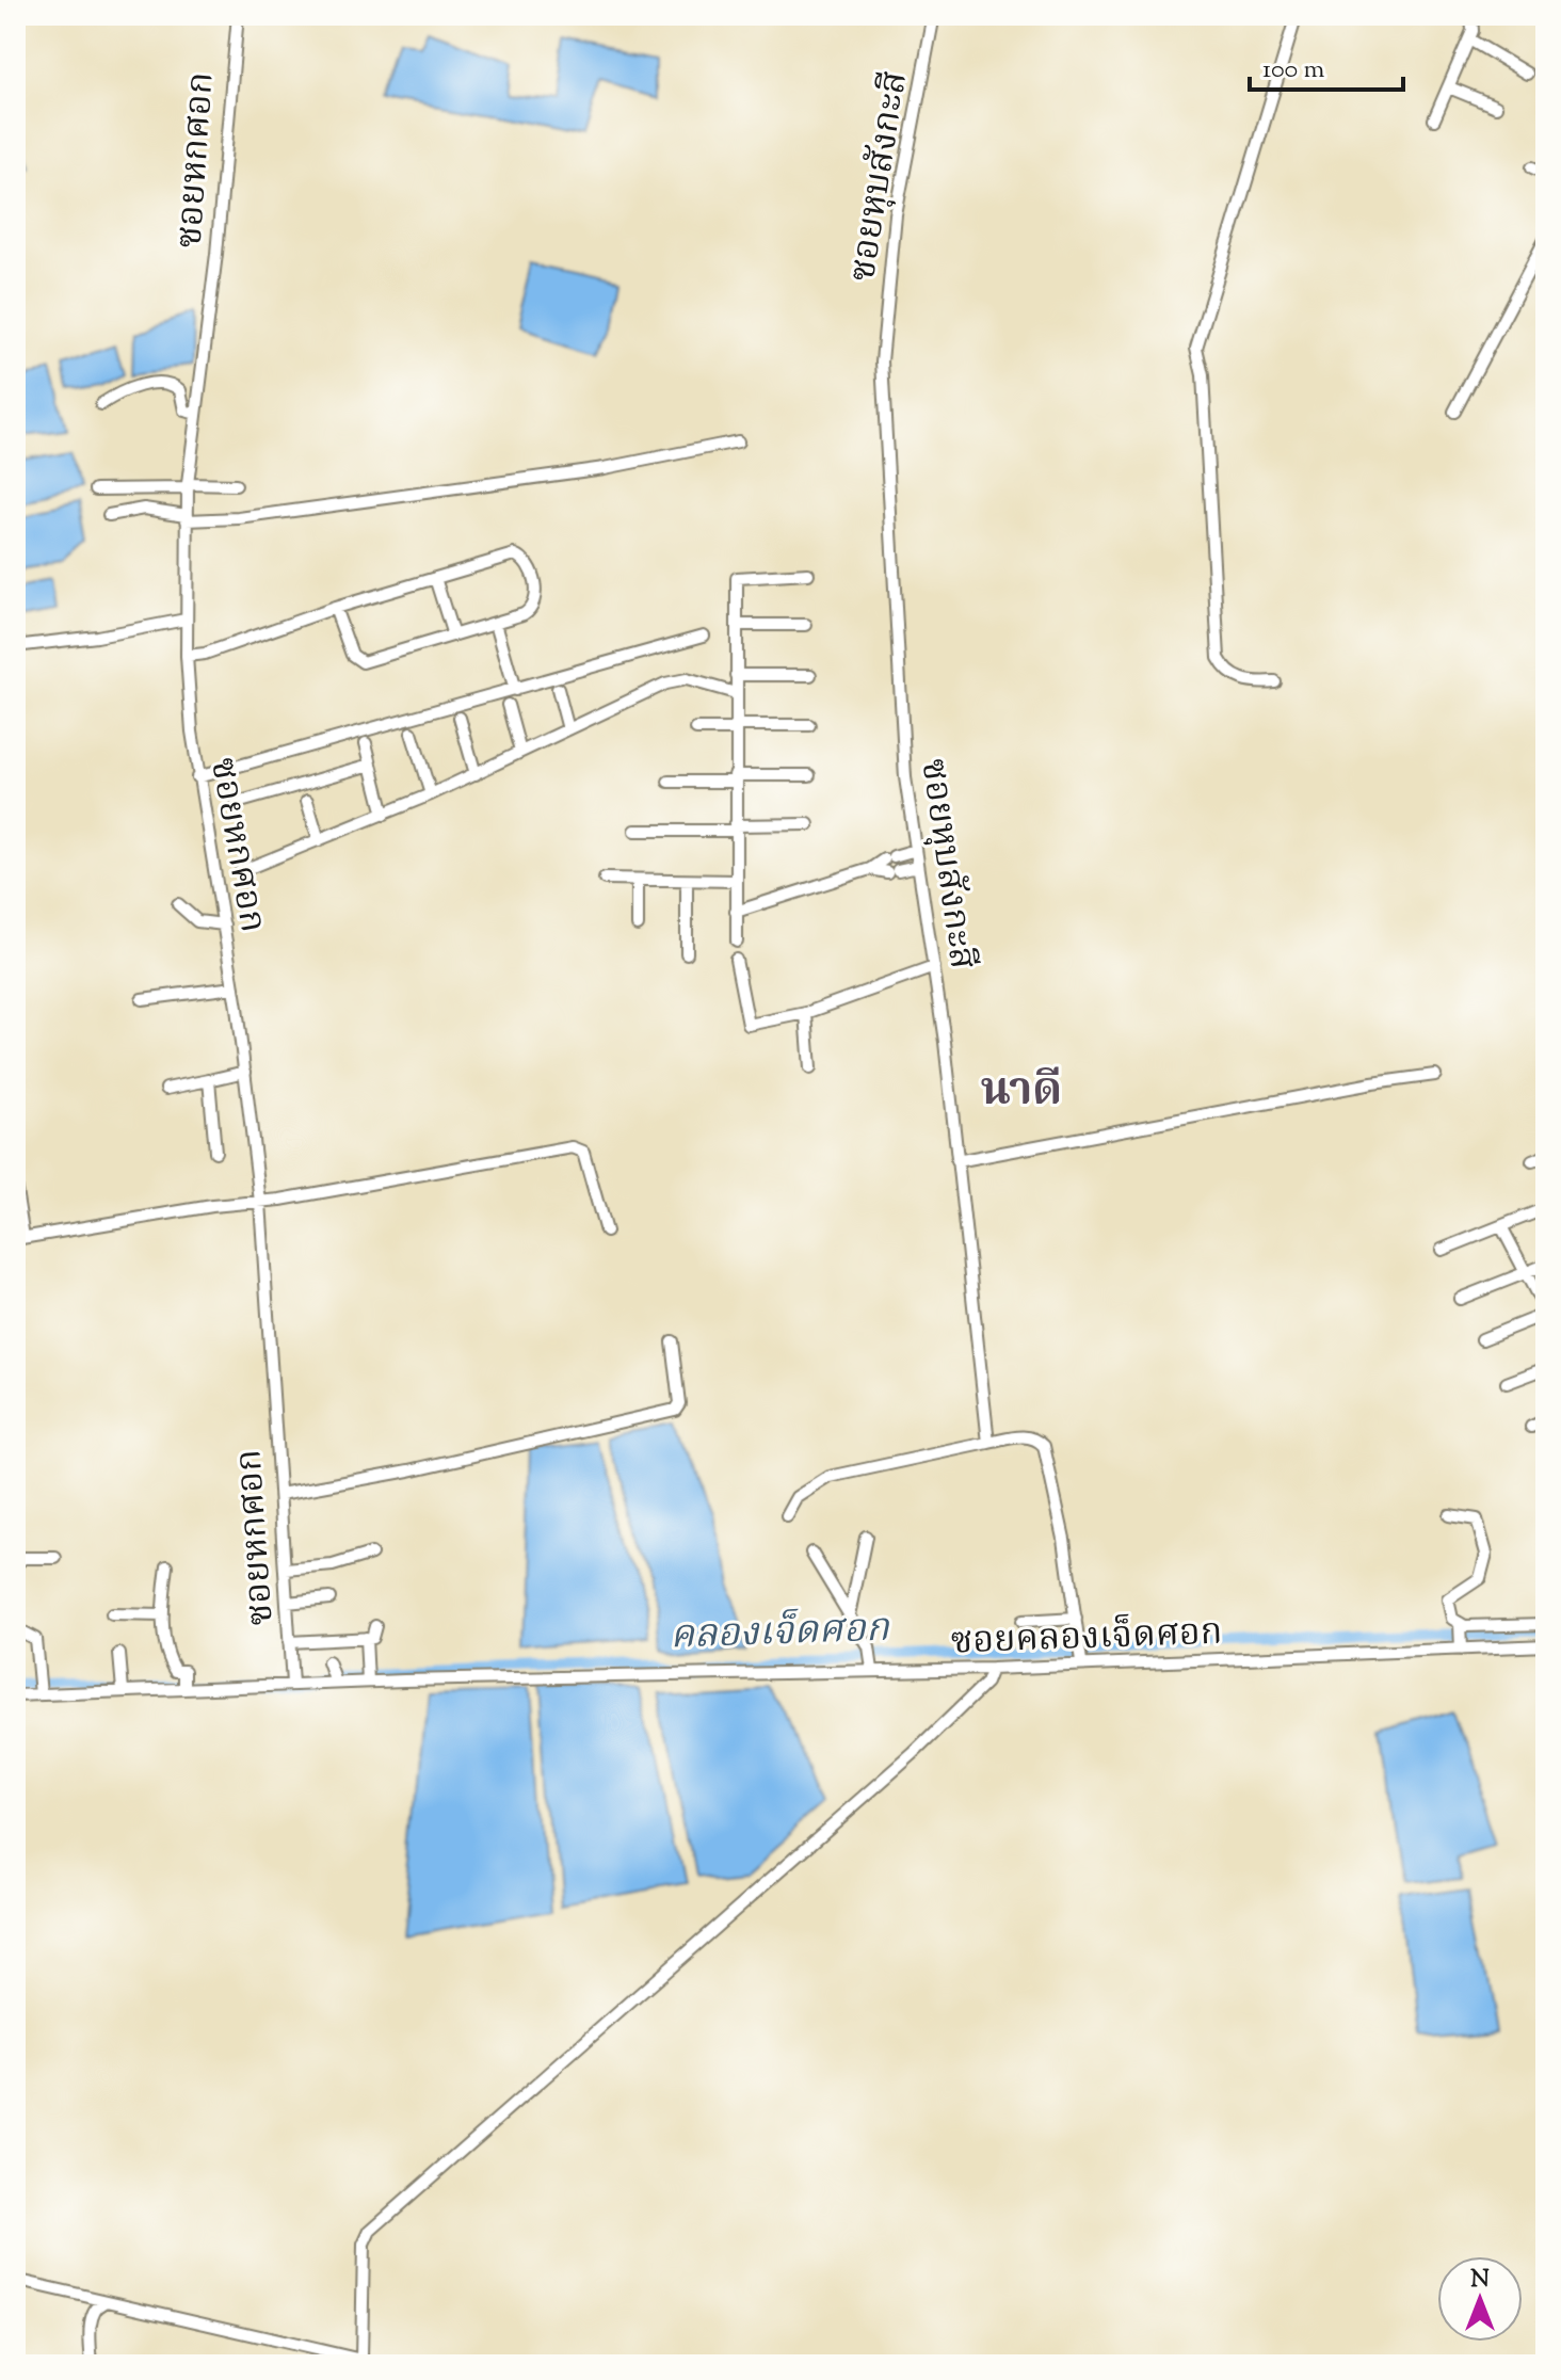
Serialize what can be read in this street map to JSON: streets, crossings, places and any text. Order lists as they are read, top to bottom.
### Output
{
  "streets": {
    "street": ["ซอยหกศอก", "ซอยหุบสังกะสี", "ซอยคลองเจ็ดศอก"]
  },
  "crossings": [
    ["ซอยหกศอก", "ซอยคลองเจ็ดศอก"]
  ],
  "districts": ["นาดี"],
  "water": ["คลองเจ็ดศอก"],
  "scale_bar": "100 m",
  "north": "top"
}
